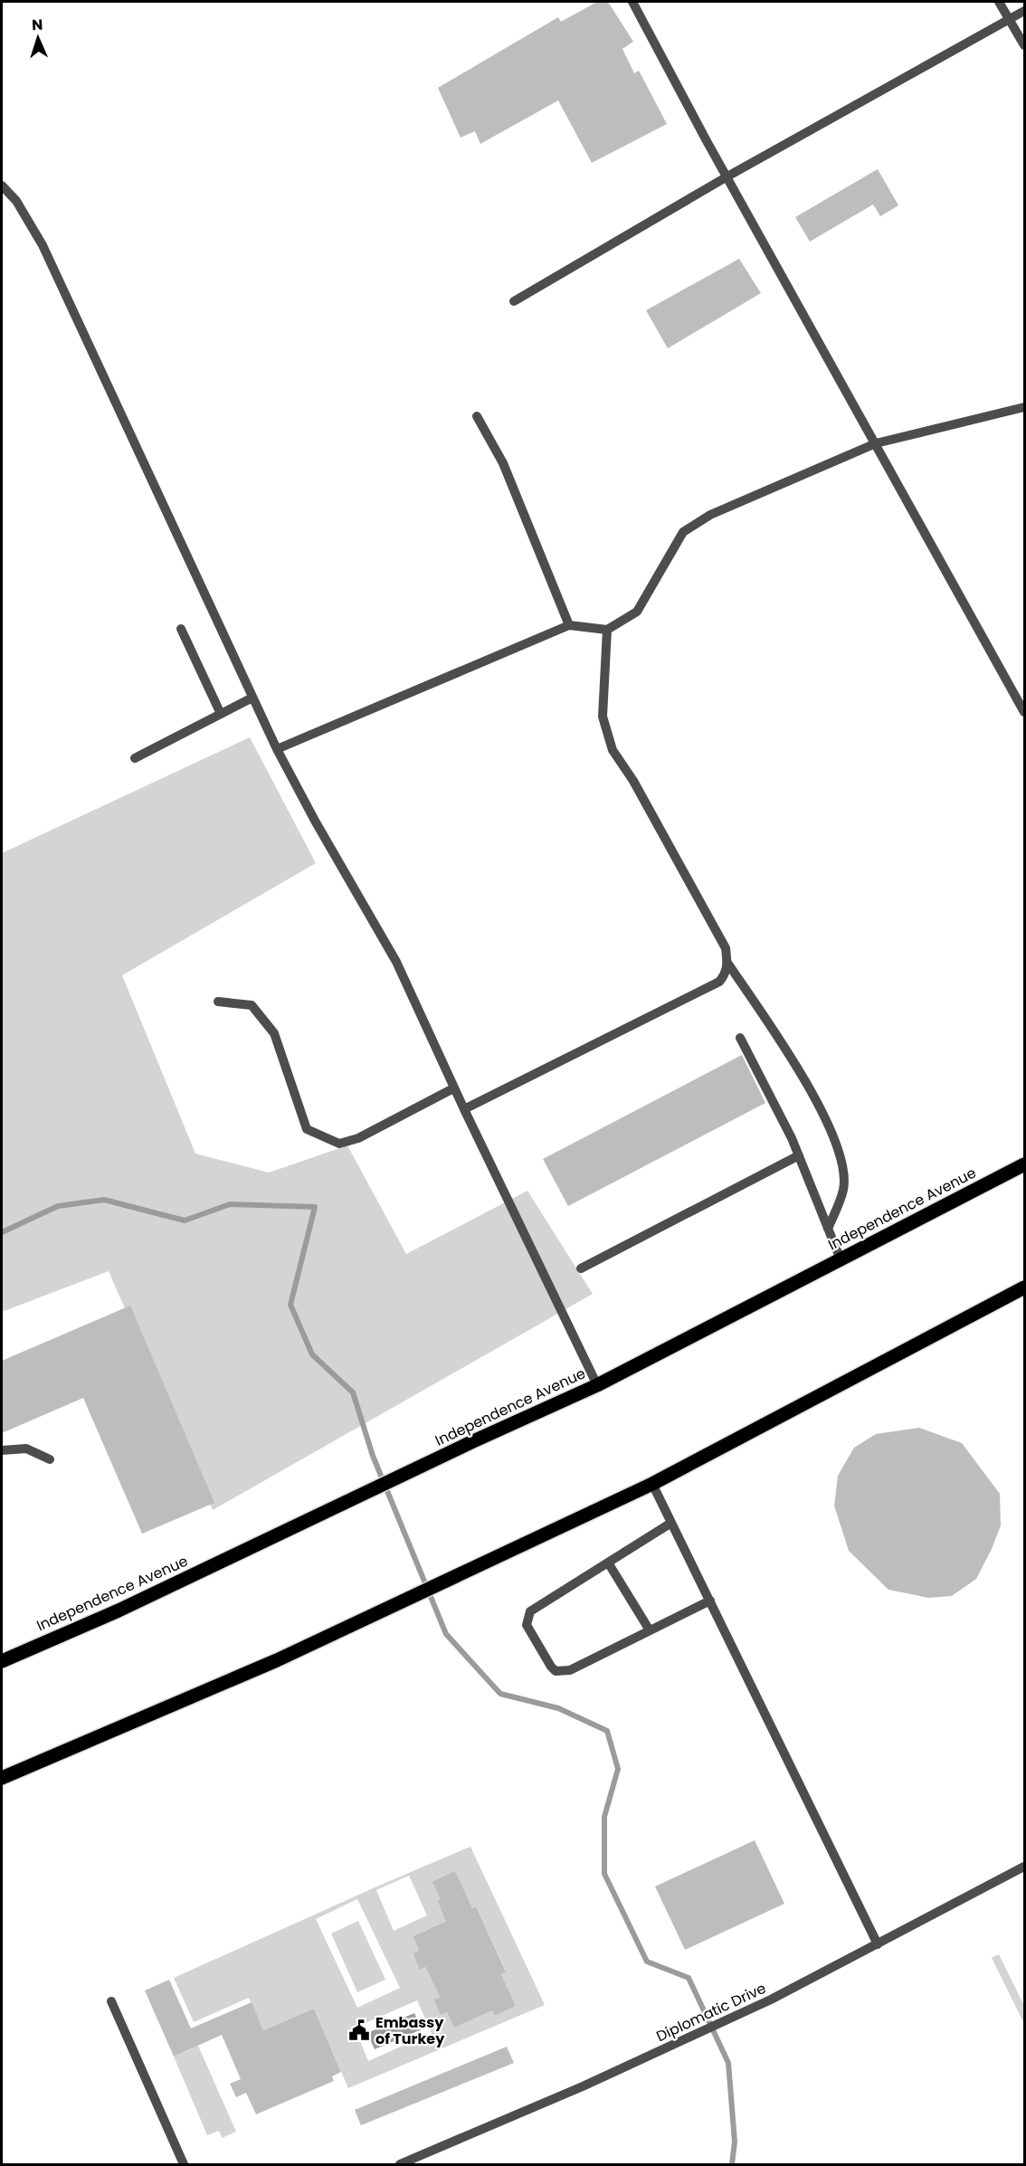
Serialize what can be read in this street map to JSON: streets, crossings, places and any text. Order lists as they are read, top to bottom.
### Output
{
  "streets": {
    "main road": ["Independence Avenue"],
    "street": ["Diplomatic Drive"]
  },
  "places": {
    "public building": ["Embassy of Turkey"]
  },
  "north": "top"
}
